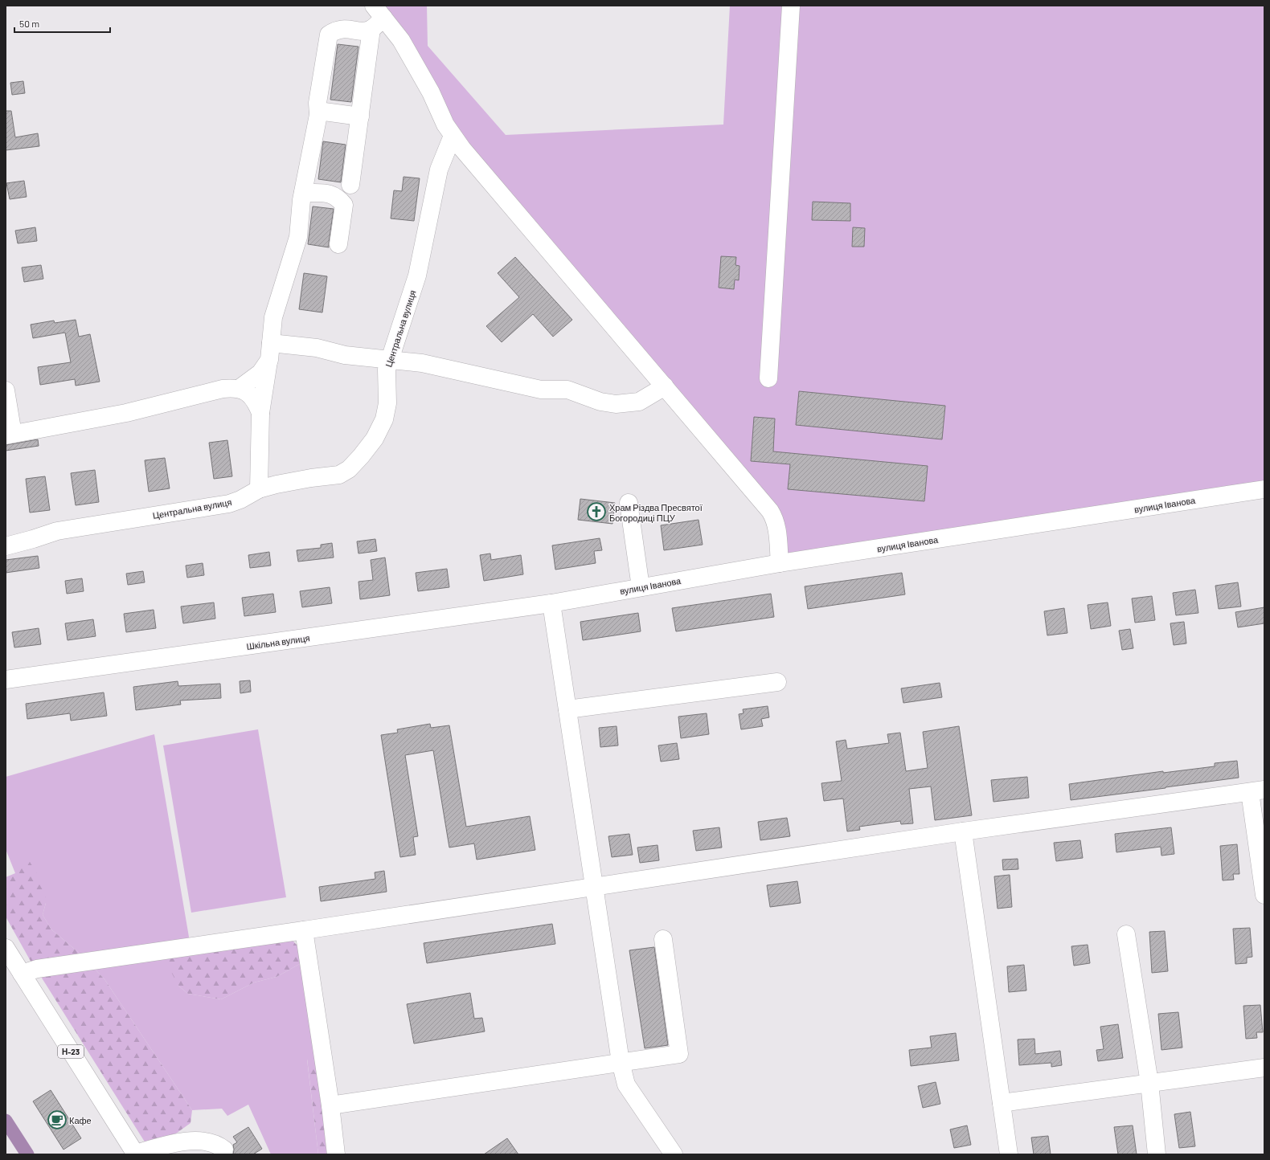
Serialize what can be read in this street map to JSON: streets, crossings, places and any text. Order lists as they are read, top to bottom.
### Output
{
  "streets": {
    "street": [
      "Центральна вулиця",
      "вулиця Іванова",
      "Шкільна вулиця",
      "Н-23"
    ]
  },
  "crossings": [
    ["вулиця Іванова", "Шкільна вулиця"]
  ],
  "places": {
    "church": ["Храм Різдва Пресвятої Богородиці ПЦУ"],
    "cafe": ["Кафе"]
  },
  "scale_bar": "50 m"
}
